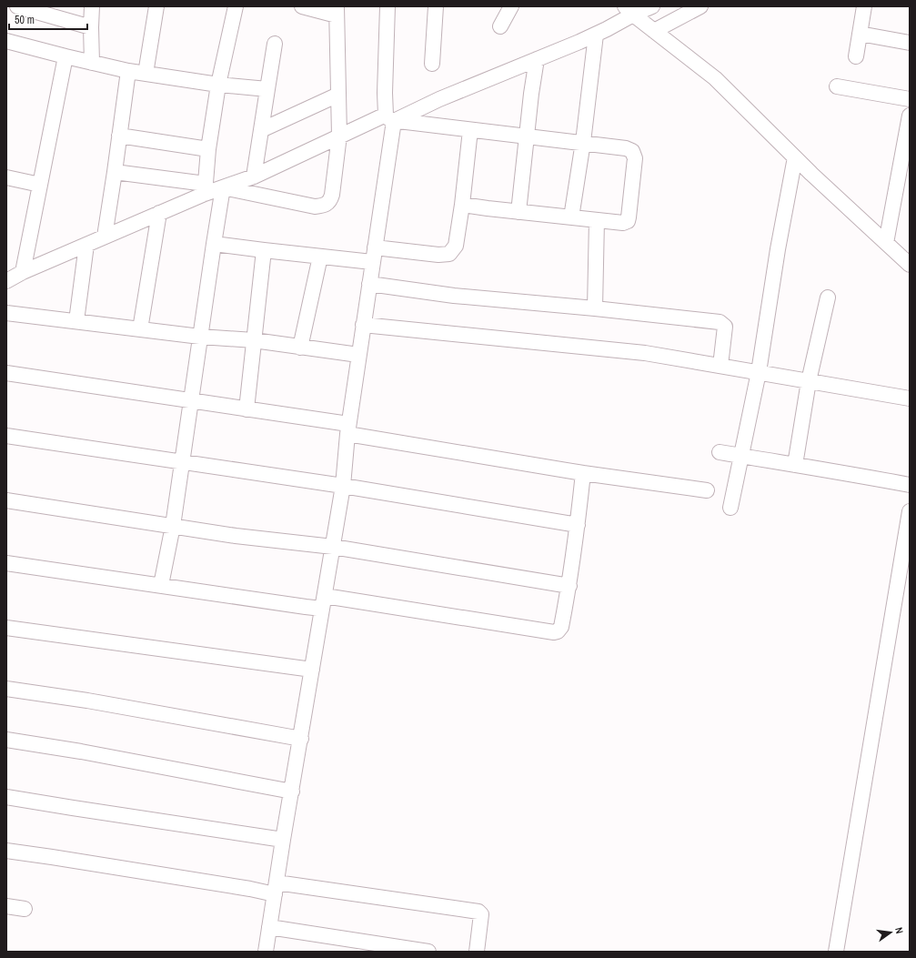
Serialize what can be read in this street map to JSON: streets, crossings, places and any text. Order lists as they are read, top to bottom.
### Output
{
  "scale_bar": "50 m",
  "north": "right"
}
